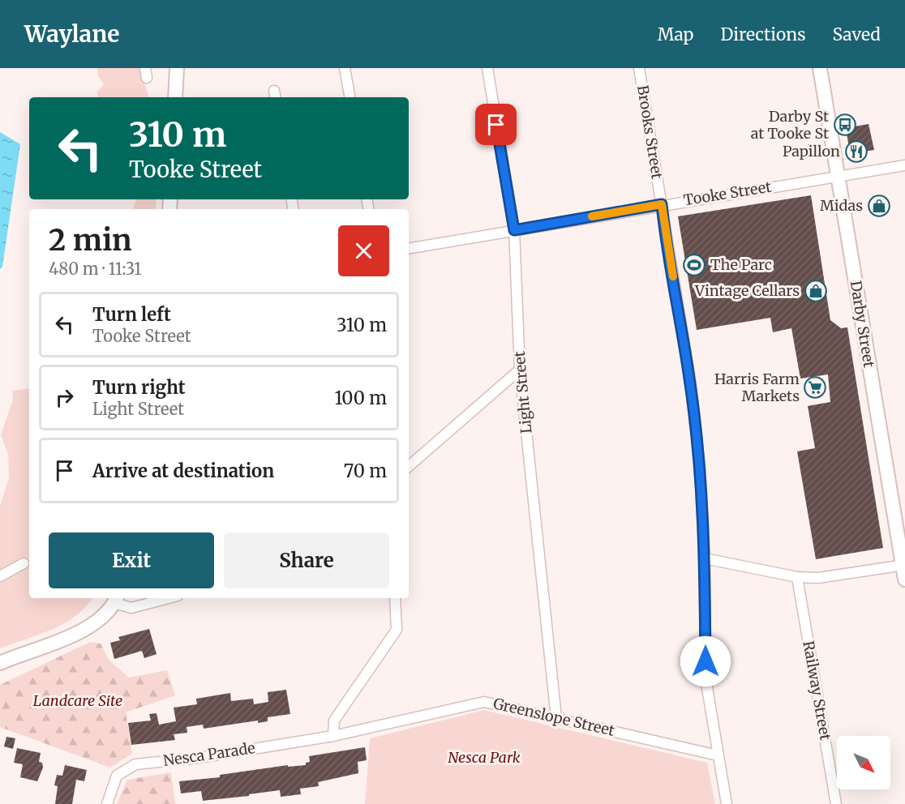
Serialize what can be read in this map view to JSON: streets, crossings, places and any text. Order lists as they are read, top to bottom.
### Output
{
  "streets": {
    "main road": ["Darby Street"],
    "street": [
      "Brooks Street",
      "Tooke Street",
      "Light Street",
      "Railway Street",
      "Greenslope Street",
      "Nesca Parade"
    ]
  },
  "crossings": [
    ["Brooks Street", "Tooke Street"],
    ["Brooks Street", "Greenslope Street"],
    ["Tooke Street", "Darby Street"],
    ["Tooke Street", "Light Street"],
    ["Light Street", "Greenslope Street"],
    ["Greenslope Street", "Nesca Parade"]
  ],
  "parks": ["Landcare Site", "Nesca Park"],
  "places": {
    "bus stop": ["Darby St at Tooke St"],
    "restaurant": ["Papillon"],
    "shop": ["Midas", "Vintage Cellars"],
    "sports": ["The Parc"],
    "supermarket": ["Harris Farm Markets"]
  },
  "north": "bottom right",
  "page": {
    "header": "Waylane",
    "nav": ["Map", "Directions", "Saved"],
    "turn": ["310 m", "Tooke Street"],
    "heading": ["2 min", "480 m · 11:31"],
    "list": [
      {
        "name": "Turn left",
        "note": "Tooke Street",
        "value": "310 m"
      },
      {
        "name": "Turn right",
        "note": "Light Street",
        "value": "100 m"
      },
      {
        "name": "Arrive at destination",
        "value": "70 m"
      }
    ],
    "buttons": ["Exit", "Share"]
  }
}
